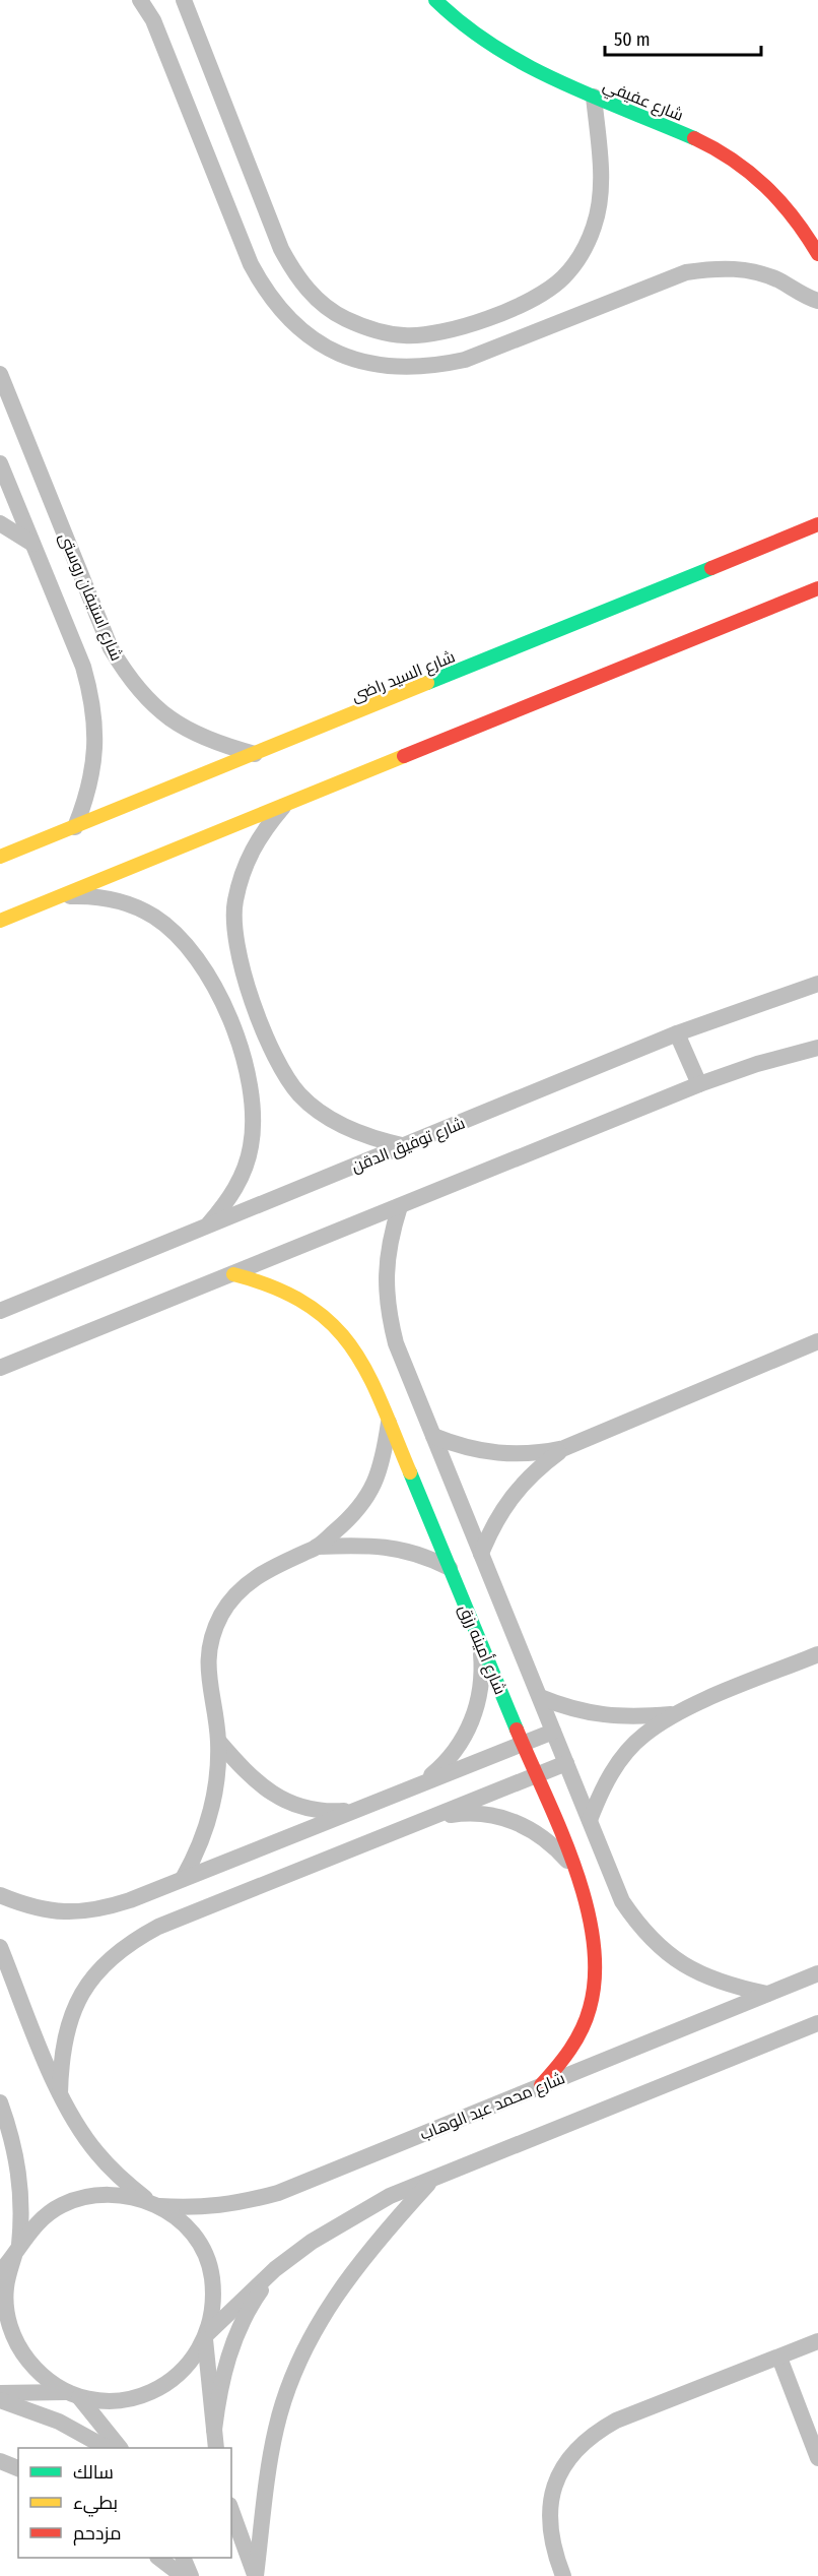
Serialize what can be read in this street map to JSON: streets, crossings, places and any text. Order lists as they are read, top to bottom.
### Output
{
  "streets": {
    "street": [
      "شارع عفيفي",
      "شارع استيفان روستى",
      "شارع السيد راضى",
      "شارع توفيق الدقن",
      "شارع أمينه رزق",
      "شارع محمد عبد الوهاب"
    ]
  },
  "crossings": [
    ["شارع استيفان روستى", "شارع السيد راضى"],
    ["شارع أمينه رزق", "شارع محمد عبد الوهاب"]
  ],
  "legend": ["سالك", "بطيء", "مزدحم"],
  "scale_bar": "50 m"
}
